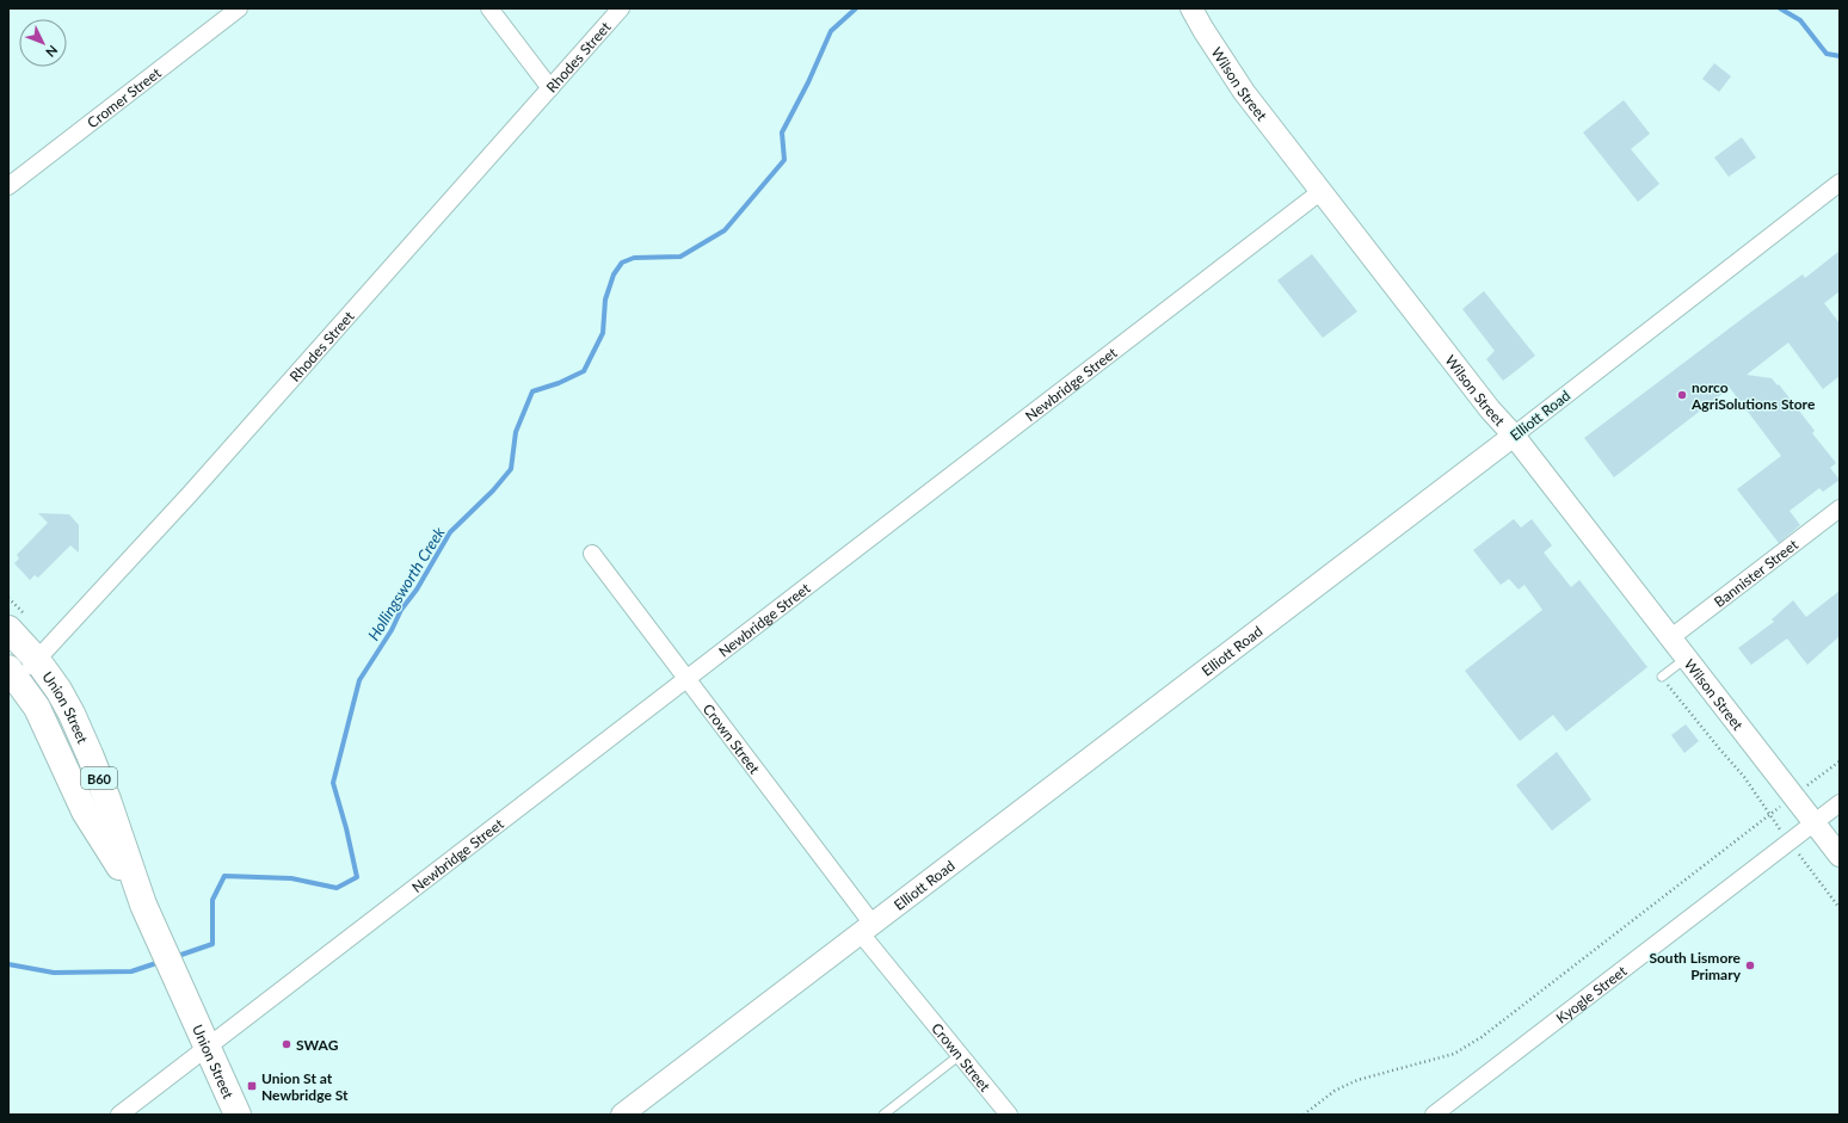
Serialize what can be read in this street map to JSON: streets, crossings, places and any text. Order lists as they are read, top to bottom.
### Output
{
  "streets": {
    "main road": ["Union Street", "B60"],
    "street": [
      "Rhodes Street",
      "Wilson Street",
      "Cromer Street",
      "Newbridge Street",
      "Elliott Road",
      "Bannister Street",
      "Crown Street",
      "Kyogle Street"
    ]
  },
  "crossings": [
    ["Rhodes Street", "Union Street"],
    ["Wilson Street", "Newbridge Street"],
    ["Wilson Street", "Elliott Road"],
    ["Wilson Street", "Bannister Street"],
    ["Wilson Street", "Kyogle Street"],
    ["Newbridge Street", "Union Street"],
    ["Newbridge Street", "Crown Street"],
    ["Elliott Road", "Crown Street"]
  ],
  "water": ["Hollingsworth Creek"],
  "places": {
    "other": ["norco AgriSolutions Store", "South Lismore Primary", "SWAG"],
    "transit": ["Union St at Newbridge St"]
  },
  "north": "bottom right"
}
